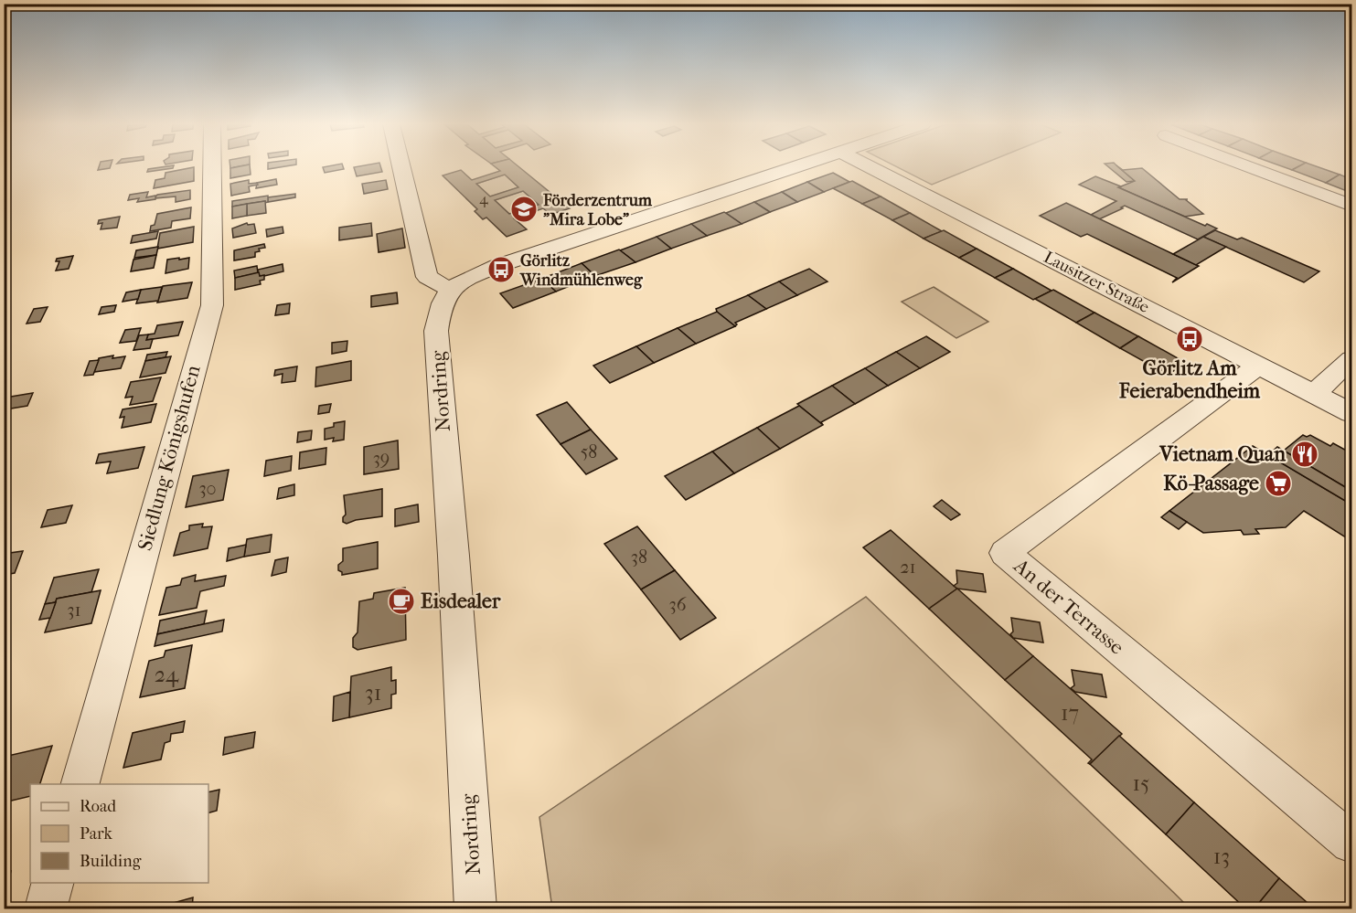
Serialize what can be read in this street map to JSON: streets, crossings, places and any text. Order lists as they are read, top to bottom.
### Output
{
  "streets": {
    "street": [
      "Lausitzer Straße",
      "Nordring",
      "Siedlung Königshufen",
      "An der Terrasse"
    ]
  },
  "crossings": [
    ["Lausitzer Straße", "An der Terrasse"]
  ],
  "places": {
    "school or university": ["Förderzentrum \"Mira Lobe\""],
    "bus stop": ["Görlitz Windmühlenweg", "Görlitz Am Feierabendheim"],
    "restaurant": ["Vietnam Quan"],
    "supermarket": ["Kö-Passage"],
    "cafe": ["Eisdealer"]
  },
  "house_numbers": [
    "4",
    "58",
    "39",
    "30",
    "38",
    "21",
    "36",
    "31",
    "24",
    "31",
    "17",
    "15",
    "13"
  ],
  "legend": ["Road", "Park", "Building"]
}
